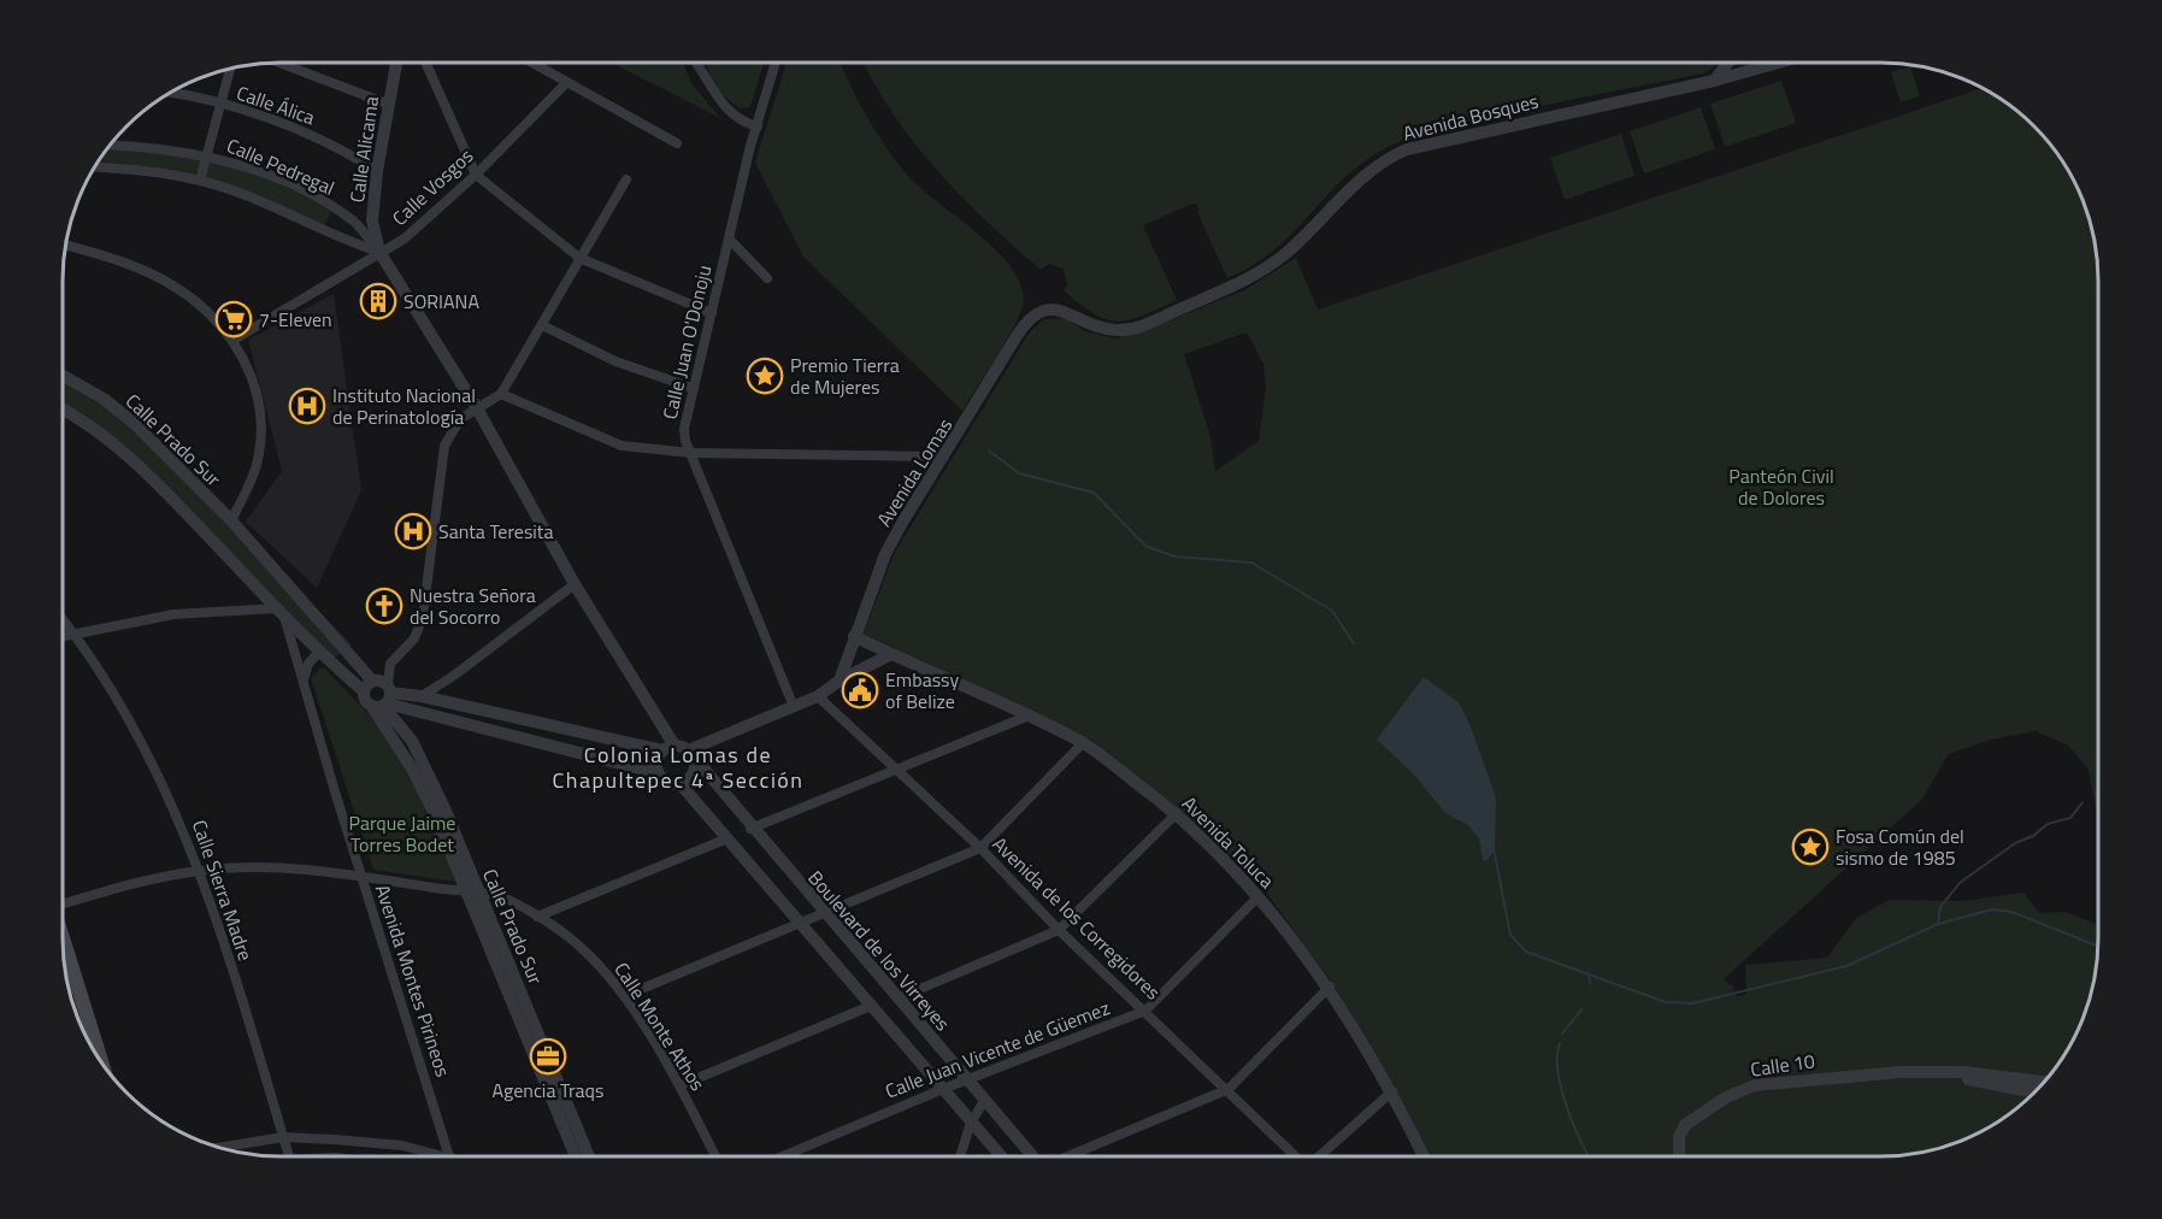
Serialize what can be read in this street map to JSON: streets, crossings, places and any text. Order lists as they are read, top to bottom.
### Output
{
  "streets": {
    "street": [
      "Calle Álica",
      "Avenida Bosques",
      "Calle Alicama",
      "Calle Pedregal",
      "Calle Vosgos",
      "Calle Juan O'Donoju",
      "Calle Prado Sur",
      "Avenida Lomas",
      "Avenida Toluca",
      "Calle Sierra Madre",
      "Avenida de los Corregidores",
      "Boulevard de los Virreyes",
      "Avenida Montes Pirineos",
      "Calle Monte Athos",
      "Calle Juan Vicente de Güemez",
      "Calle 10"
    ]
  },
  "crossings": [
    ["Calle Álica", "Calle Alicama"],
    ["Avenida Bosques", "Avenida Lomas"],
    ["Calle Alicama", "Calle Pedregal"],
    ["Calle Alicama", "Calle Vosgos"],
    ["Calle Pedregal", "Calle Vosgos"],
    ["Calle Prado Sur", "Calle Monte Athos"],
    ["Avenida Lomas", "Avenida Toluca"],
    ["Avenida Toluca", "Calle Juan Vicente de Güemez"],
    ["Calle Sierra Madre", "Calle Monte Athos"],
    ["Avenida de los Corregidores", "Calle Juan Vicente de Güemez"],
    ["Boulevard de los Virreyes", "Calle Juan Vicente de Güemez"],
    ["Avenida Montes Pirineos", "Calle Monte Athos"]
  ],
  "districts": ["Colonia Lomas de Chapultepec 4ª Sección"],
  "parks": ["Panteón Civil de Dolores", "Parque Jaime Torres Bodet"],
  "places": {
    "building": ["SORIANA"],
    "supermarket": ["7-Eleven"],
    "place": ["Premio Tierra de Mujeres", "Fosa Común del sismo de 1985"],
    "hospital": ["Instituto Nacional de Perinatología", "Santa Teresita"],
    "church": ["Nuestra Señora del Socorro"],
    "public building": ["Embassy of Belize"],
    "office": ["Agencia Traqs"]
  }
}
